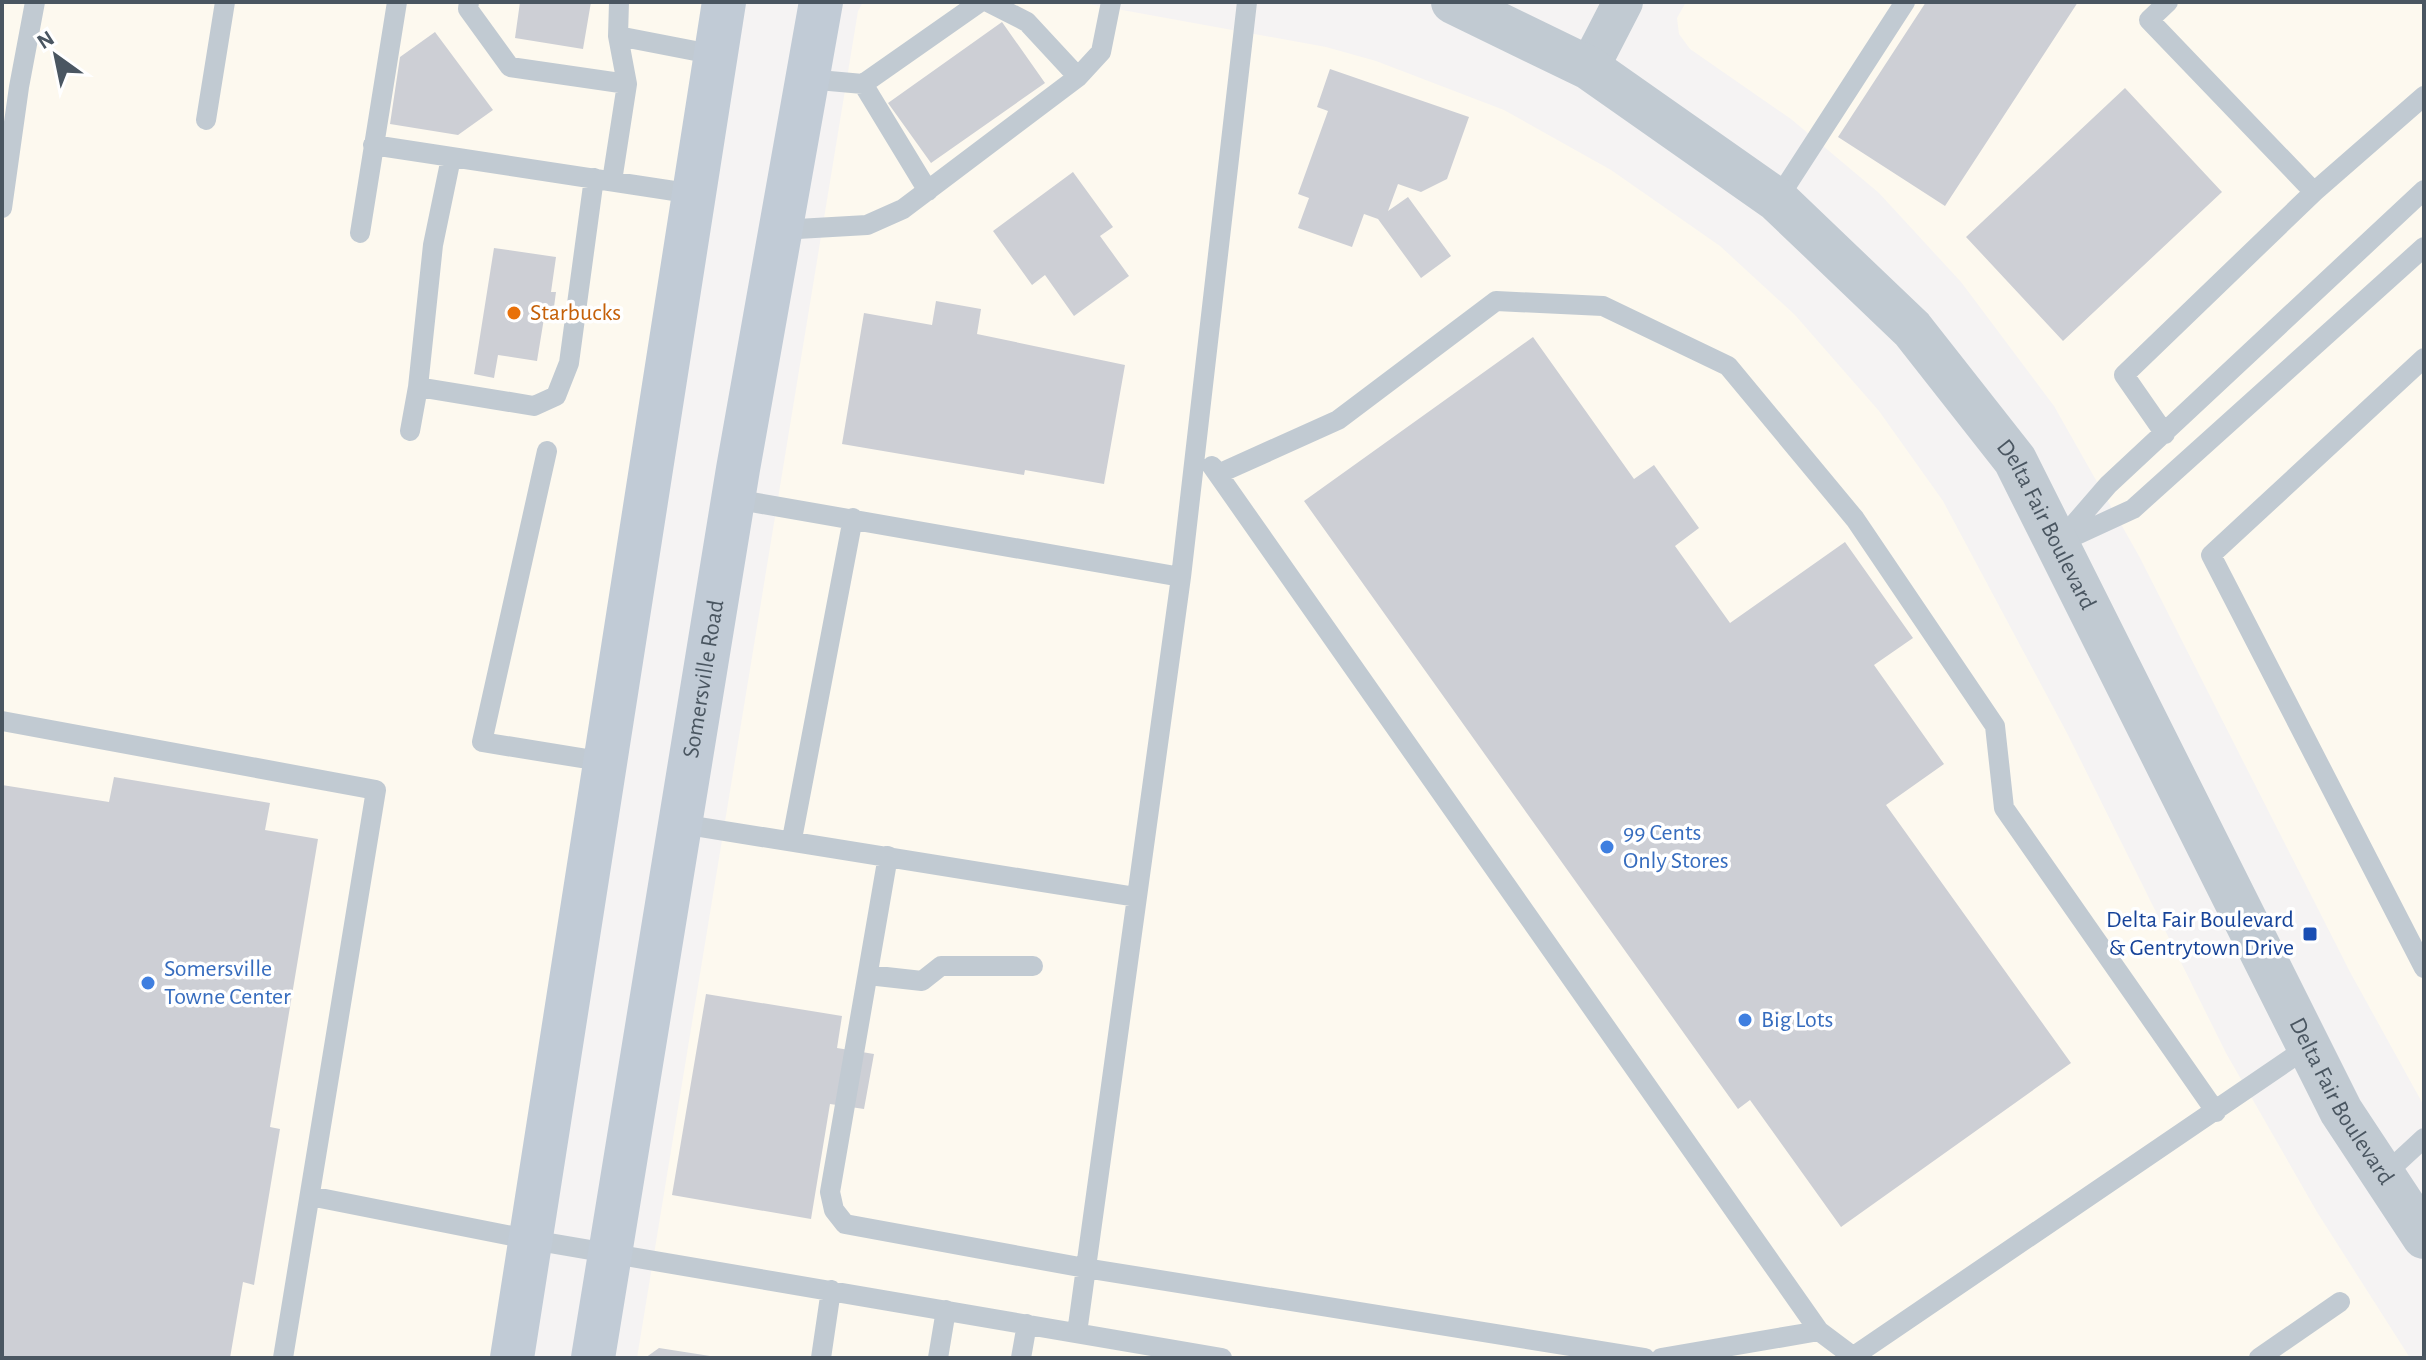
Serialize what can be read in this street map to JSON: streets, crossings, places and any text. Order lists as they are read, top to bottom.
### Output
{
  "streets": {
    "main road": ["Somersville Road"],
    "street": ["Delta Fair Boulevard"]
  },
  "places": {
    "other": [
      "Starbucks",
      "99 Cents Only Stores",
      "Somersville Towne Center",
      "Big Lots"
    ],
    "transit": ["Delta Fair Boulevard & Gentrytown Drive"]
  },
  "north": "top left"
}
